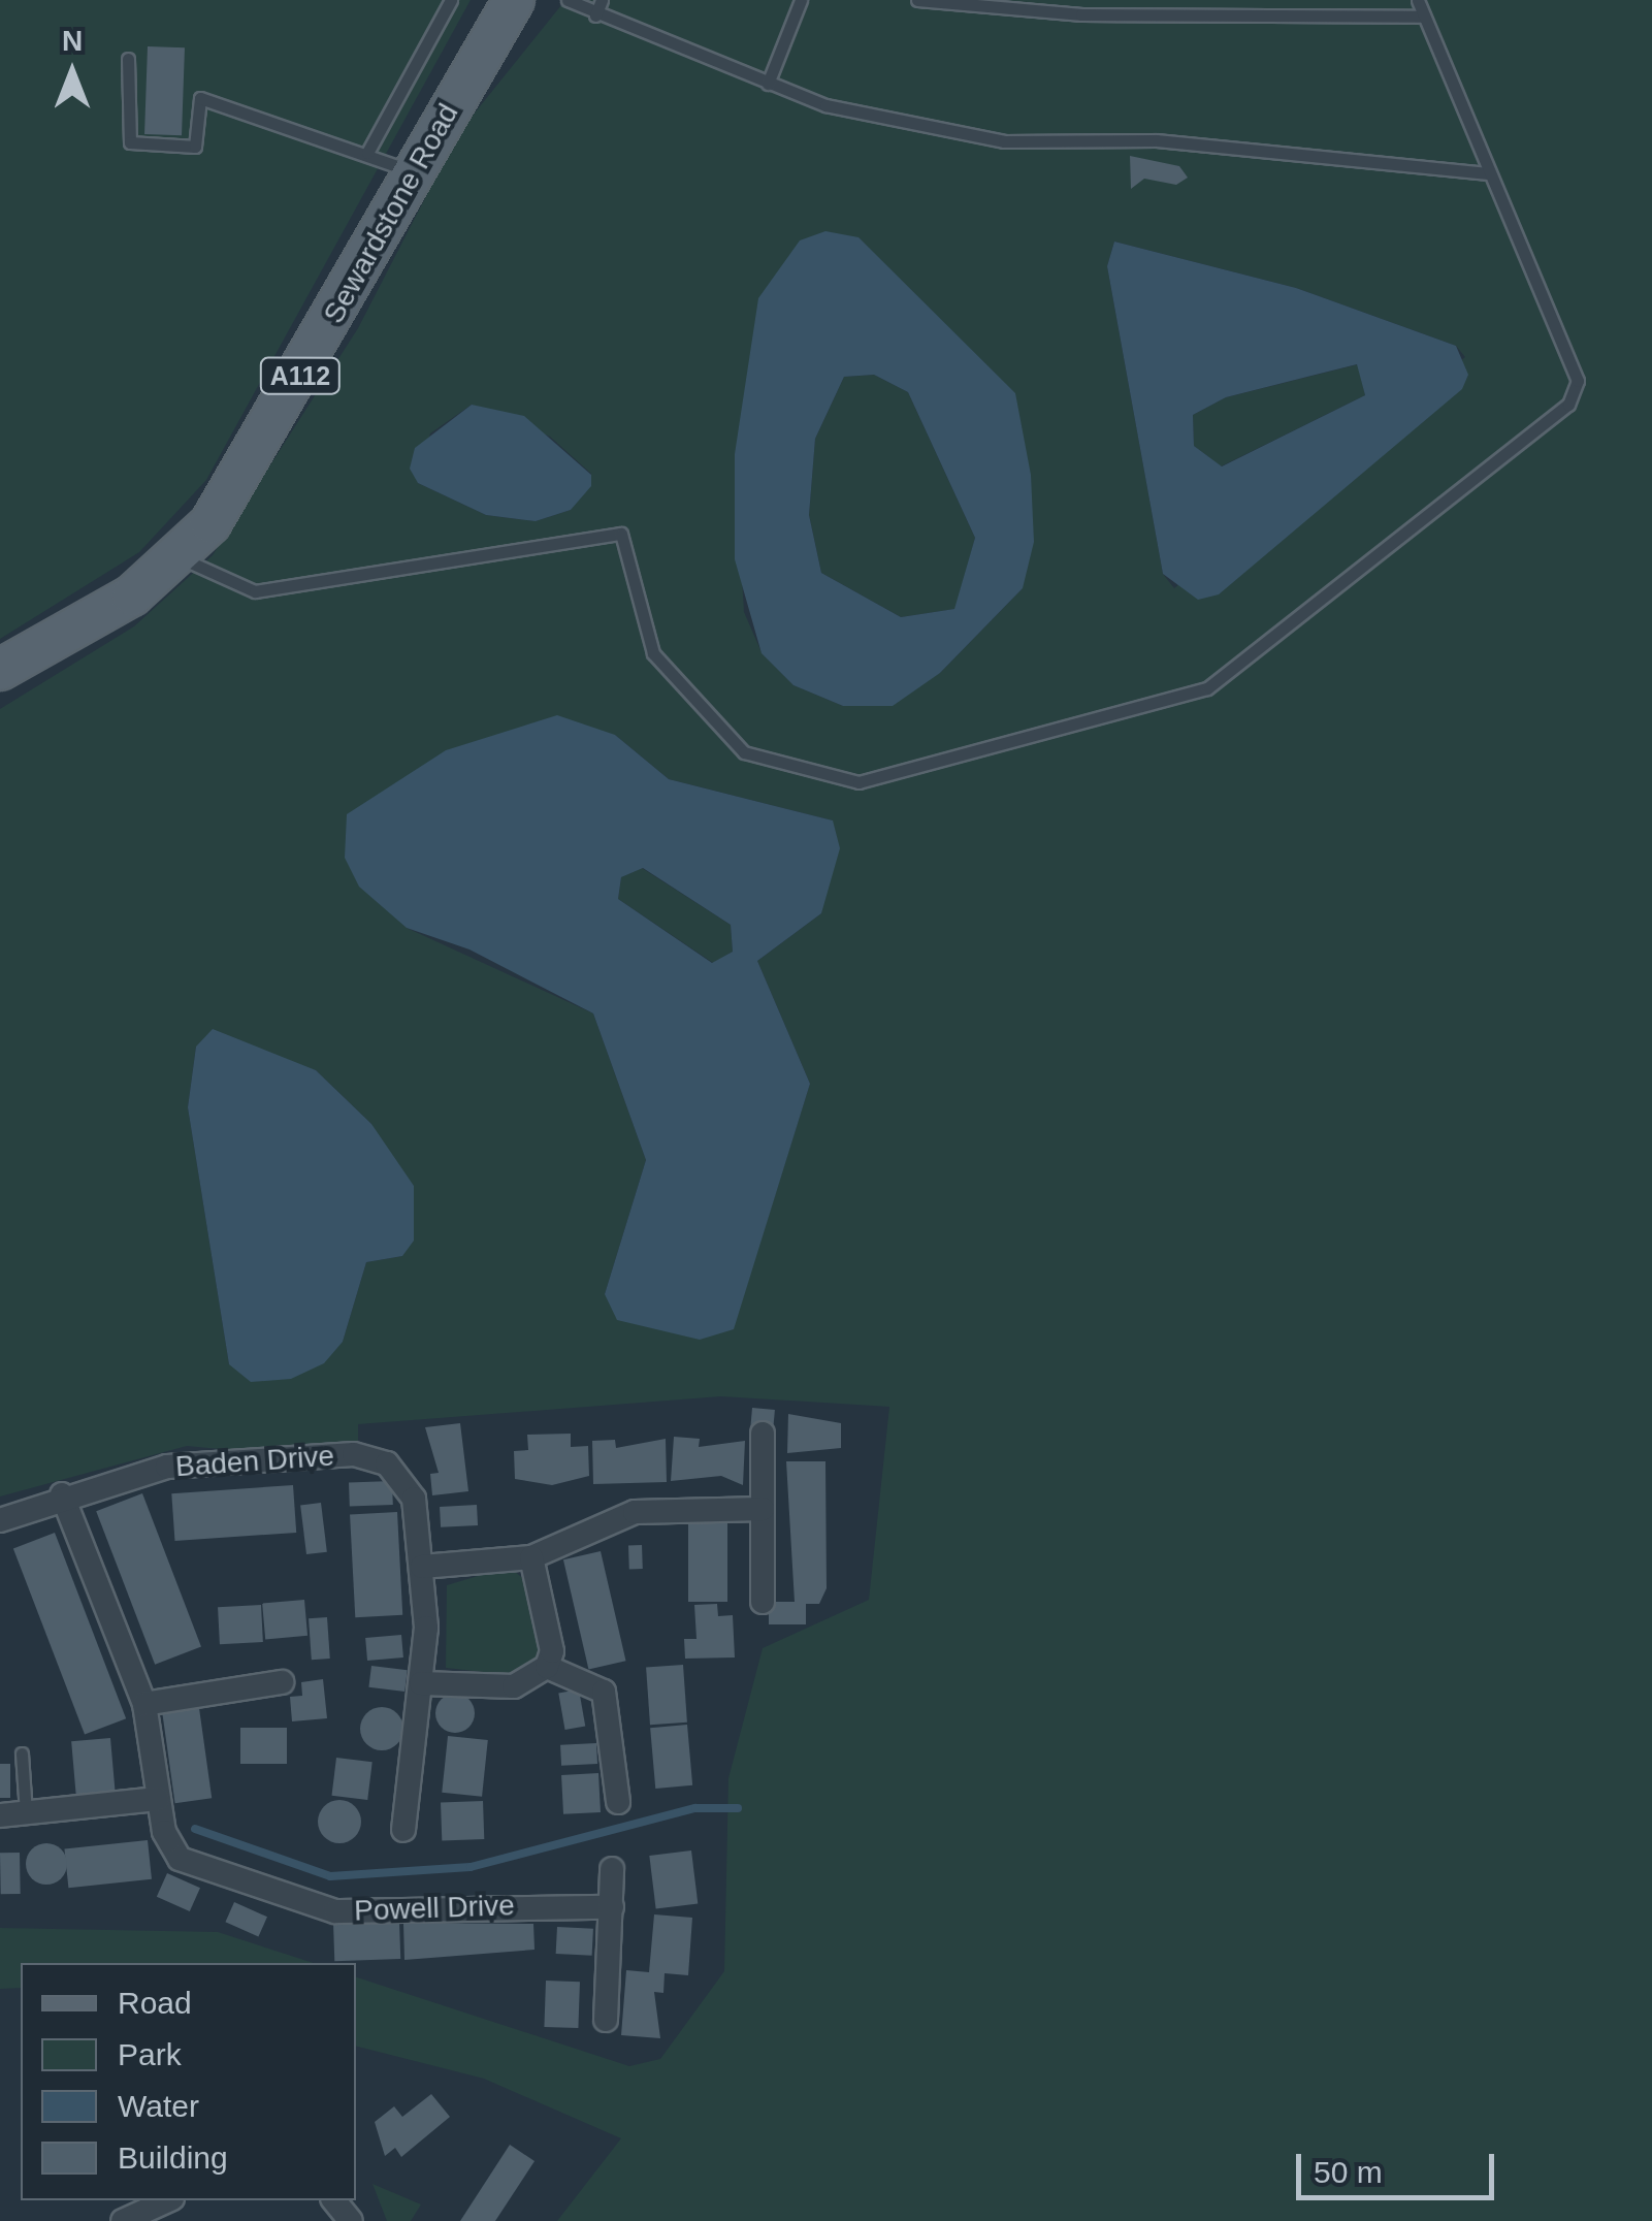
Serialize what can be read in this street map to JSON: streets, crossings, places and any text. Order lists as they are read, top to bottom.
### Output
{
  "streets": {
    "main road": ["Sewardstone Road", "A112"],
    "street": ["Baden Drive", "Powell Drive"]
  },
  "crossings": [
    ["Baden Drive", "Powell Drive"]
  ],
  "legend": [
    "Road",
    "Park",
    "Water",
    "Building"
  ],
  "scale_bar": "50 m",
  "north": "top"
}
